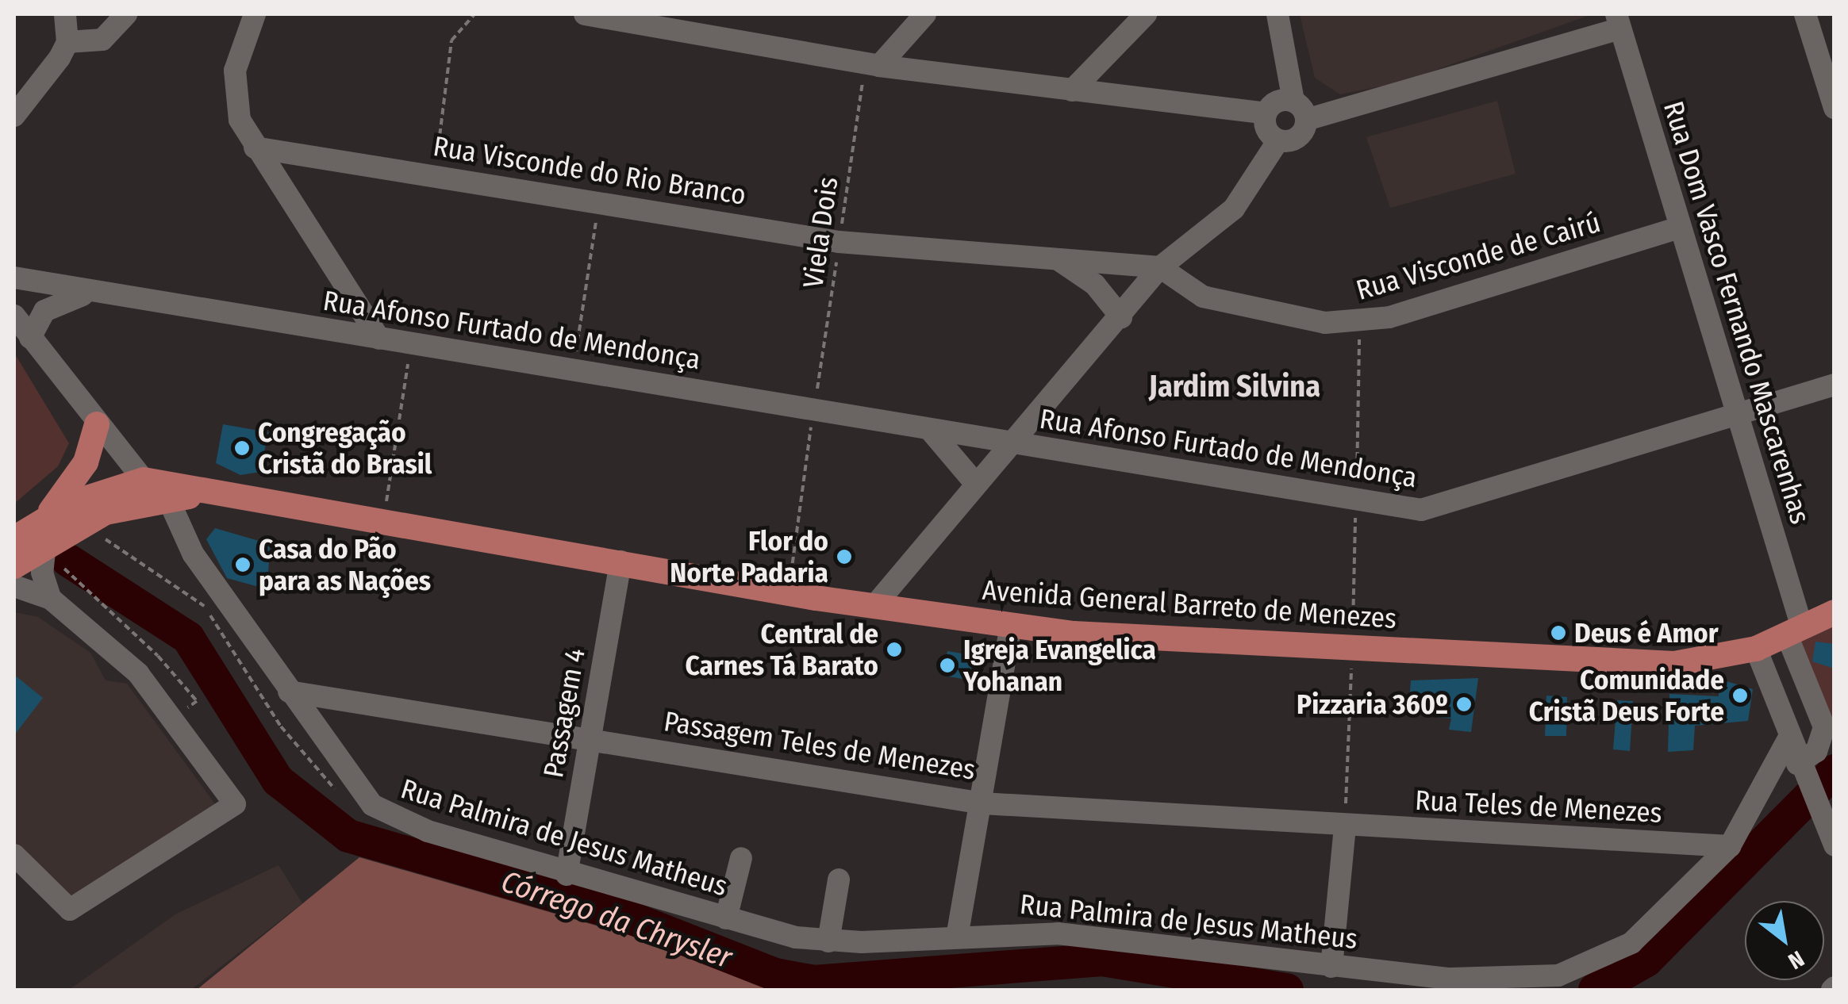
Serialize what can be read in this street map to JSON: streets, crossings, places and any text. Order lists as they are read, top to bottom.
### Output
{
  "streets": {
    "main road": ["Avenida General Barreto de Menezes"],
    "street": [
      "Rua Visconde do Rio Branco",
      "Rua Visconde de Cairú",
      "Rua Dom Vasco Fernando Mascarenhas",
      "Rua Afonso Furtado de Mendonça",
      "Passagem 4",
      "Passagem Teles de Menezes",
      "Rua Teles de Menezes",
      "Rua Palmira de Jesus Matheus"
    ],
    "path": ["Viela Dois"]
  },
  "crossings": [
    ["Rua Visconde do Rio Branco", "Viela Dois"],
    ["Rua Visconde do Rio Branco", "Rua Visconde de Cairú"],
    ["Viela Dois", "Rua Afonso Furtado de Mendonça"],
    ["Viela Dois", "Avenida General Barreto de Menezes"],
    ["Rua Visconde de Cairú", "Rua Dom Vasco Fernando Mascarenhas"],
    ["Rua Dom Vasco Fernando Mascarenhas", "Rua Afonso Furtado de Mendonça"],
    ["Rua Dom Vasco Fernando Mascarenhas", "Avenida General Barreto de Menezes"],
    ["Avenida General Barreto de Menezes", "Passagem 4"],
    ["Passagem 4", "Passagem Teles de Menezes"],
    ["Passagem 4", "Rua Palmira de Jesus Matheus"],
    ["Passagem Teles de Menezes", "Rua Teles de Menezes"],
    ["Passagem Teles de Menezes", "Rua Palmira de Jesus Matheus"],
    ["Rua Teles de Menezes", "Rua Palmira de Jesus Matheus"]
  ],
  "districts": ["Jardim Silvina"],
  "water": ["Córrego da Chrysler"],
  "places": [
    "Congregação Cristã do Brasil",
    "Flor do Norte Padaria",
    "Casa do Pão para as Nações",
    "Deus é Amor",
    "Central de Carnes Tá Barato",
    "Igreja Evangelica Yohanan",
    "Comunidade Cristã Deus Forte",
    "Pizzaria 360º"
  ],
  "north": "bottom right"
}
